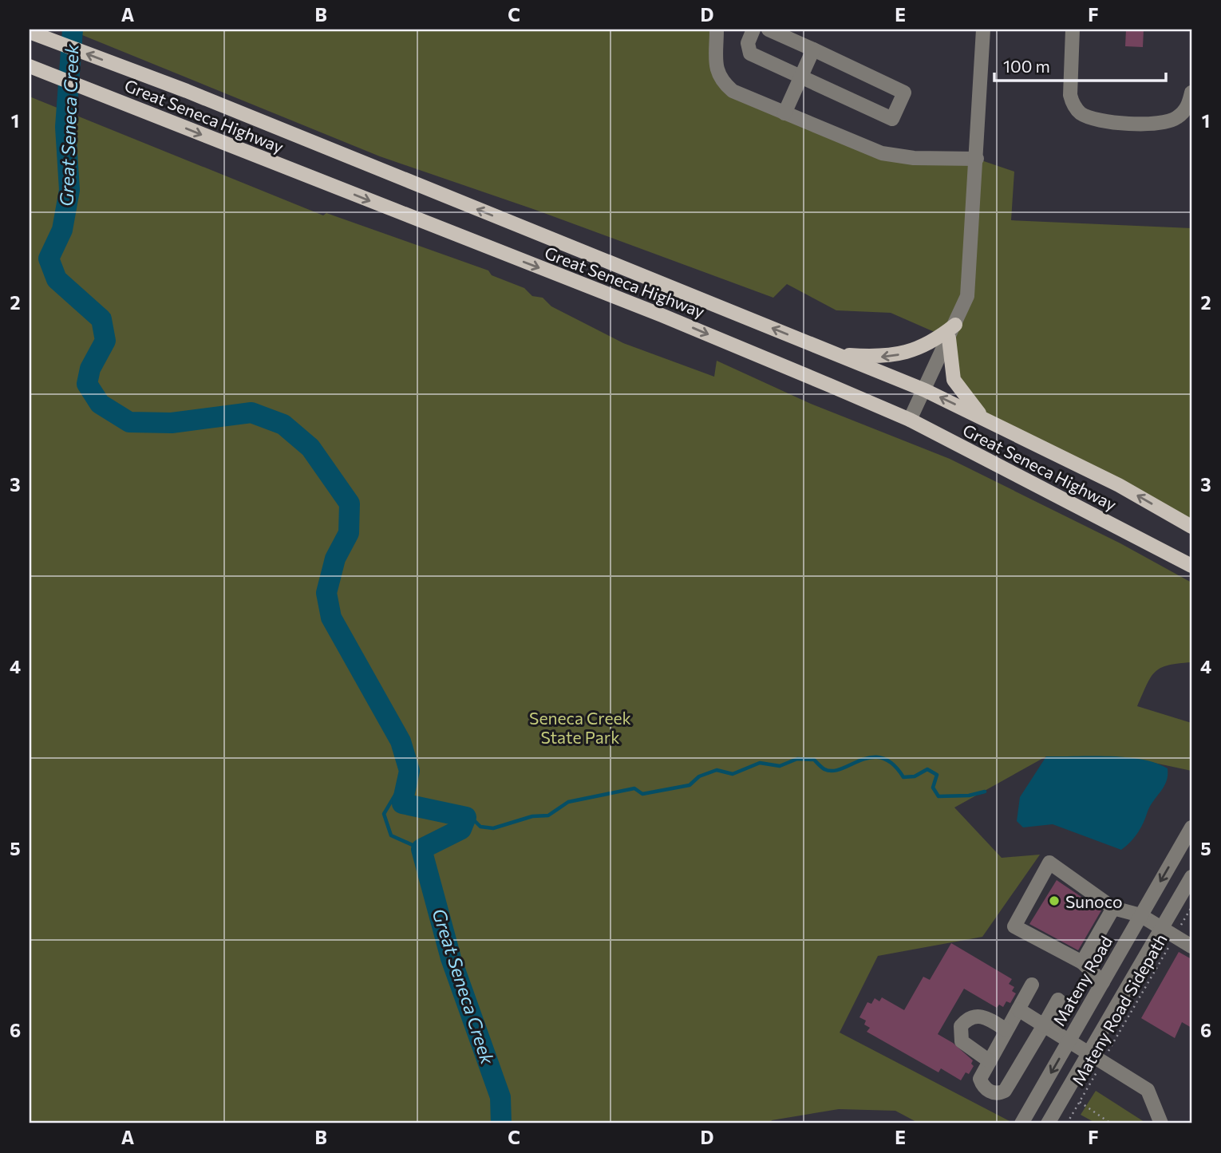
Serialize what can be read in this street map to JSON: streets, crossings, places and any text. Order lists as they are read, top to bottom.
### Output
{
  "streets": {
    "main road": ["Great Seneca Highway"],
    "street": ["Mateny Road"],
    "path": ["Mateny Road Sidepath"]
  },
  "water": ["Great Seneca Creek"],
  "parks": ["Seneca Creek State Park"],
  "places": ["Sunoco"],
  "scale_bar": "100 m",
  "grid": {
    "columns": [
      "A",
      "B",
      "C",
      "D",
      "E",
      "F"
    ],
    "rows": [
      "1",
      "2",
      "3",
      "4",
      "5",
      "6"
    ]
  }
}
